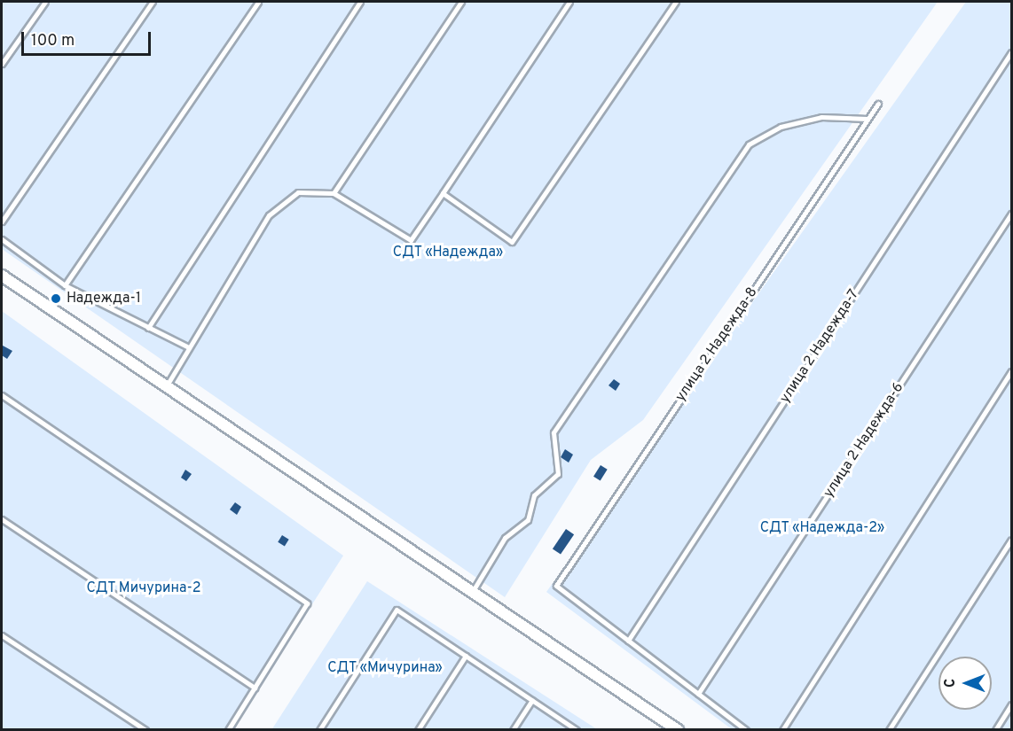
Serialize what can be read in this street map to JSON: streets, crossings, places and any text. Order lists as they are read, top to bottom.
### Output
{
  "streets": {
    "lane": ["улица 2 Надежда-8", "улица 2 Надежда-7", "улица 2 Надежда-6"]
  },
  "crossings": [
    ["улица 2 Надежда-8", "улица 2 Надежда-7"]
  ],
  "parks": [
    "СДТ «Надежда»",
    "СДТ «Надежда-2»",
    "СДТ Мичурина-2",
    "СДТ «Мичурина»"
  ],
  "places": ["Надежда-1"],
  "scale_bar": "100 m",
  "north": "left"
}
